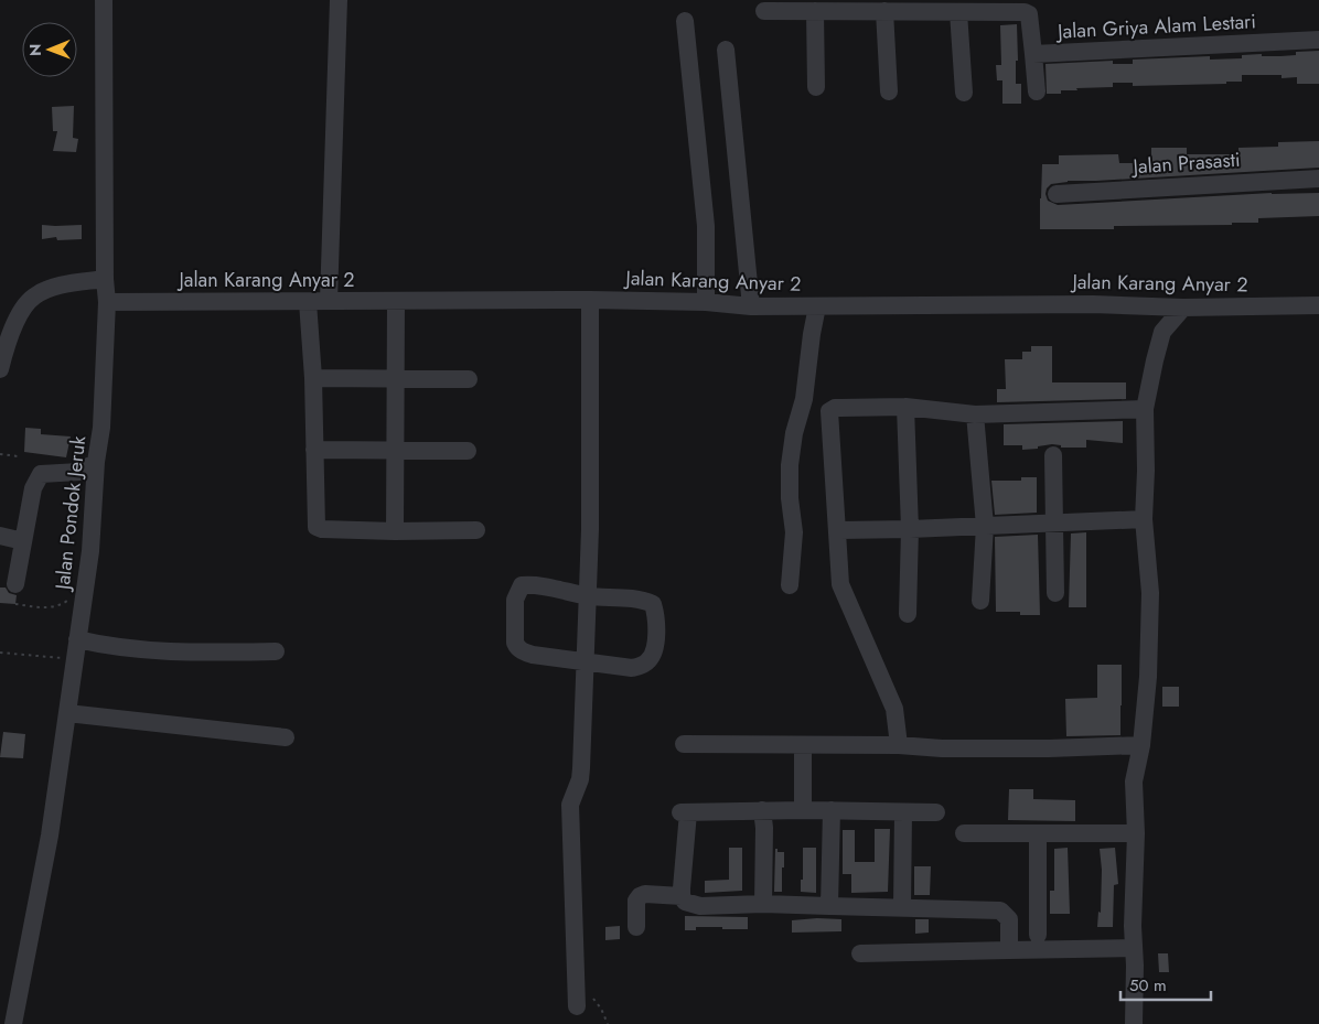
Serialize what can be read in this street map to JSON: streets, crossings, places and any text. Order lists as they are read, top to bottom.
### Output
{
  "streets": {
    "street": [
      "Jalan Griya Alam Lestari",
      "Jalan Prasasti",
      "Jalan Karang Anyar 2",
      "Jalan Pondok Jeruk"
    ]
  },
  "crossings": [
    ["Jalan Karang Anyar 2", "Jalan Pondok Jeruk"]
  ],
  "scale_bar": "50 m",
  "north": "left"
}
